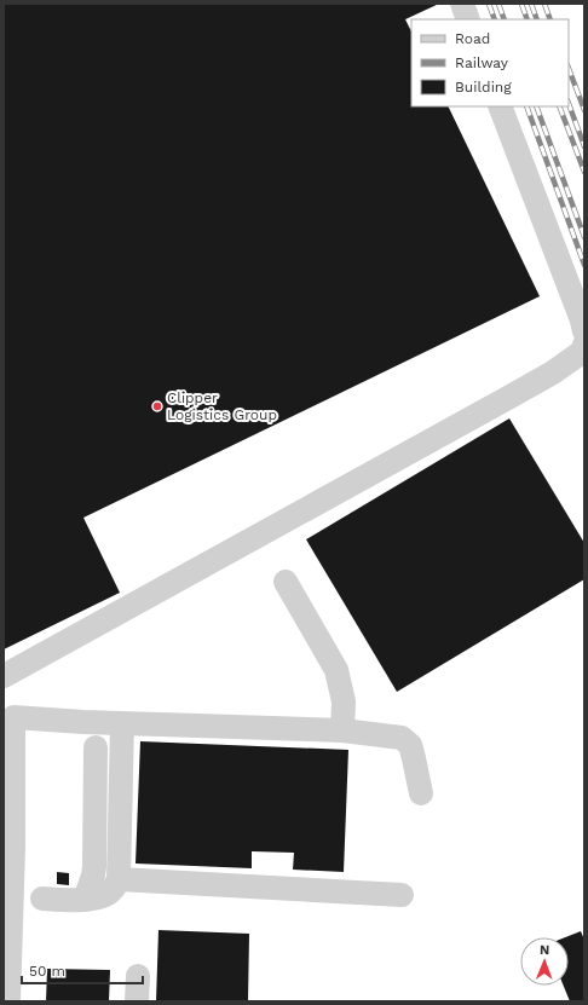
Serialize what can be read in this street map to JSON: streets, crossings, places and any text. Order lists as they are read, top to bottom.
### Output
{
  "places": ["Clipper Logistics Group"],
  "legend": ["Road", "Railway", "Building"],
  "scale_bar": "50 m",
  "north": "top"
}
